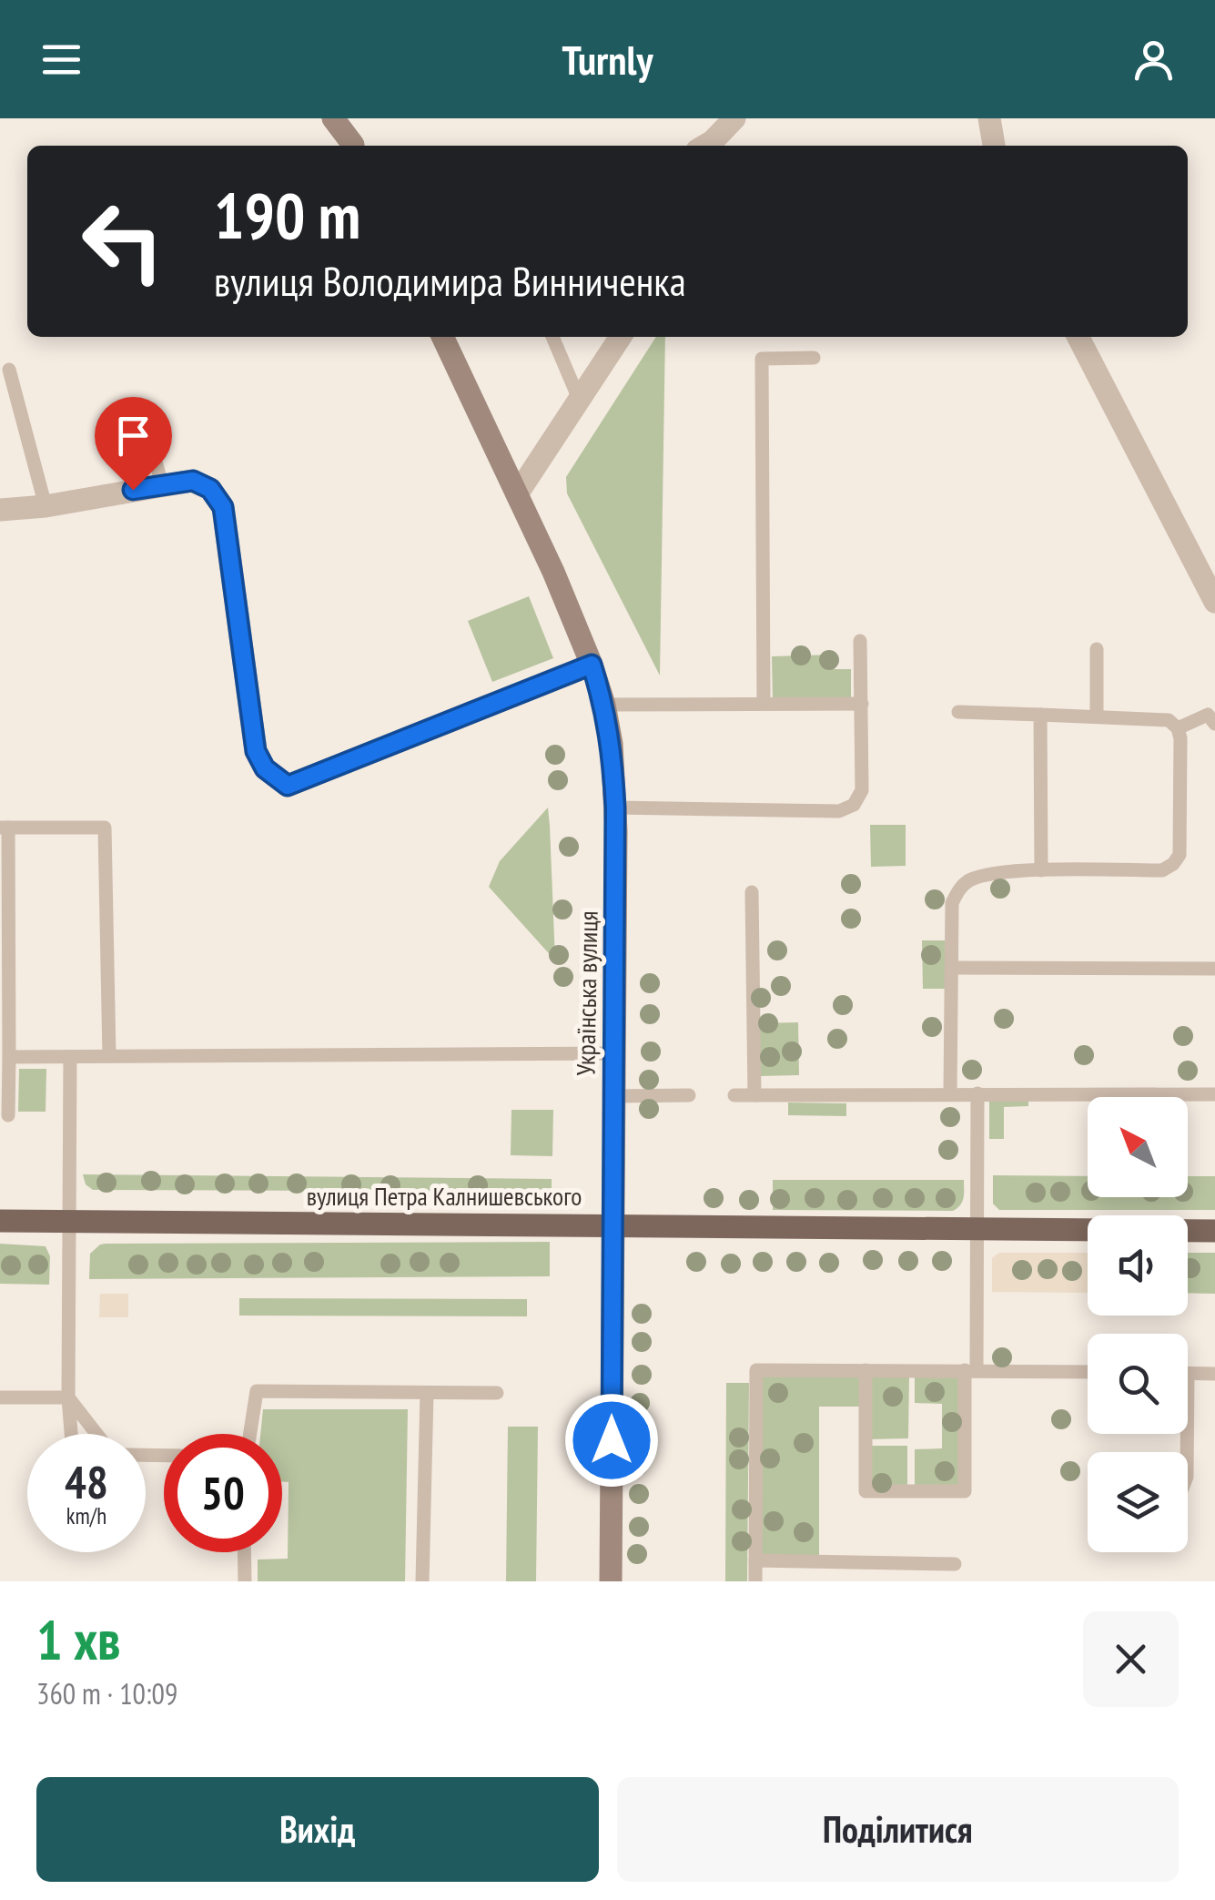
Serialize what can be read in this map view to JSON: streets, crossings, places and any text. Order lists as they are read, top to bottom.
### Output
{
  "streets": {
    "main road": ["Українська вулиця", "вулиця Петра Калнишевського"]
  },
  "crossings": [
    ["Українська вулиця", "вулиця Петра Калнишевського"]
  ],
  "north": "top left",
  "page": {
    "header": "Turnly",
    "turn": ["190 m", "вулиця Володимира Винниченка"],
    "speed": "48 km/h",
    "limit": "50",
    "heading": ["1 хв", "360 m · 10:09"],
    "buttons": ["Вихід", "Поділитися"]
  }
}
